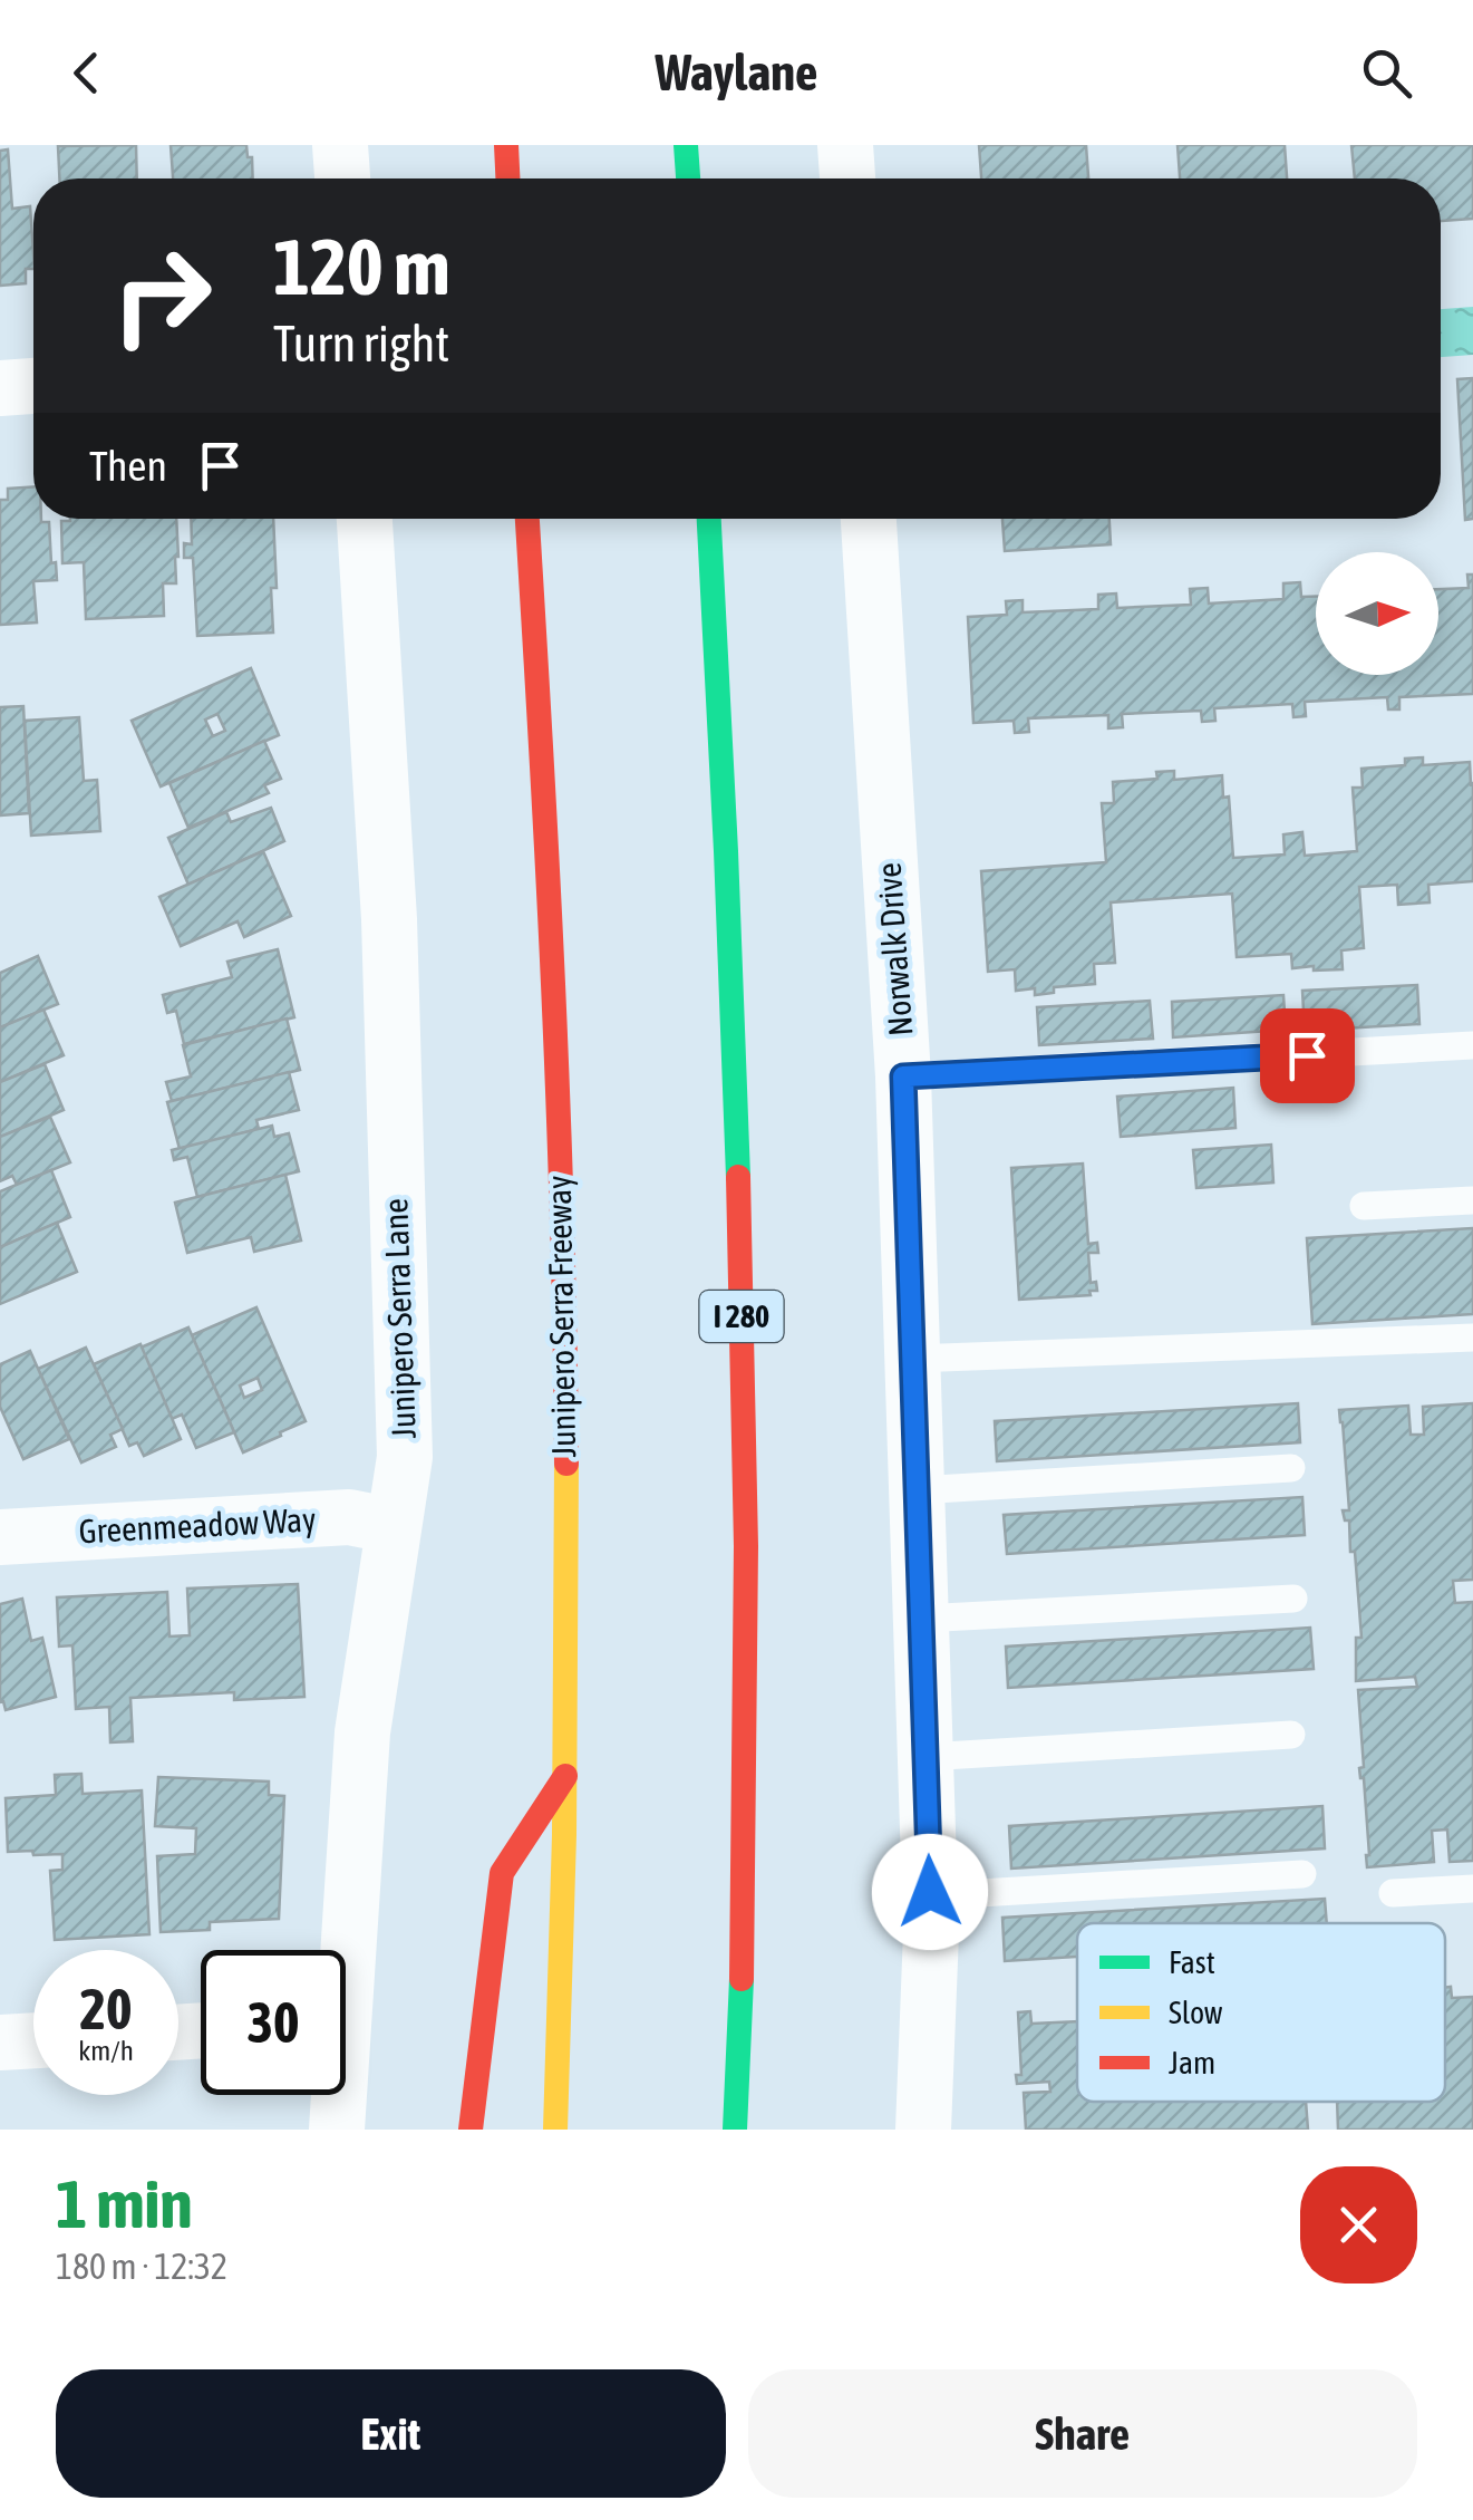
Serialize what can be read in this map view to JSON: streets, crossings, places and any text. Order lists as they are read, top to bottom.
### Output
{
  "streets": {
    "highway": ["Junipero Serra Freeway", "I 280"],
    "street": ["Norwalk Drive", "Junipero Serra Lane", "Greenmeadow Way"]
  },
  "crossings": [
    ["Junipero Serra Lane", "Greenmeadow Way"]
  ],
  "legend": ["Fast", "Slow", "Jam"],
  "north": "right",
  "page": {
    "header": "Waylane",
    "turn": ["120 m", "Turn right"],
    "then": "Then",
    "speed": "20 km/h",
    "limit": "30",
    "heading": ["1 min", "180 m · 12:32"],
    "buttons": ["Exit", "Share"]
  }
}
